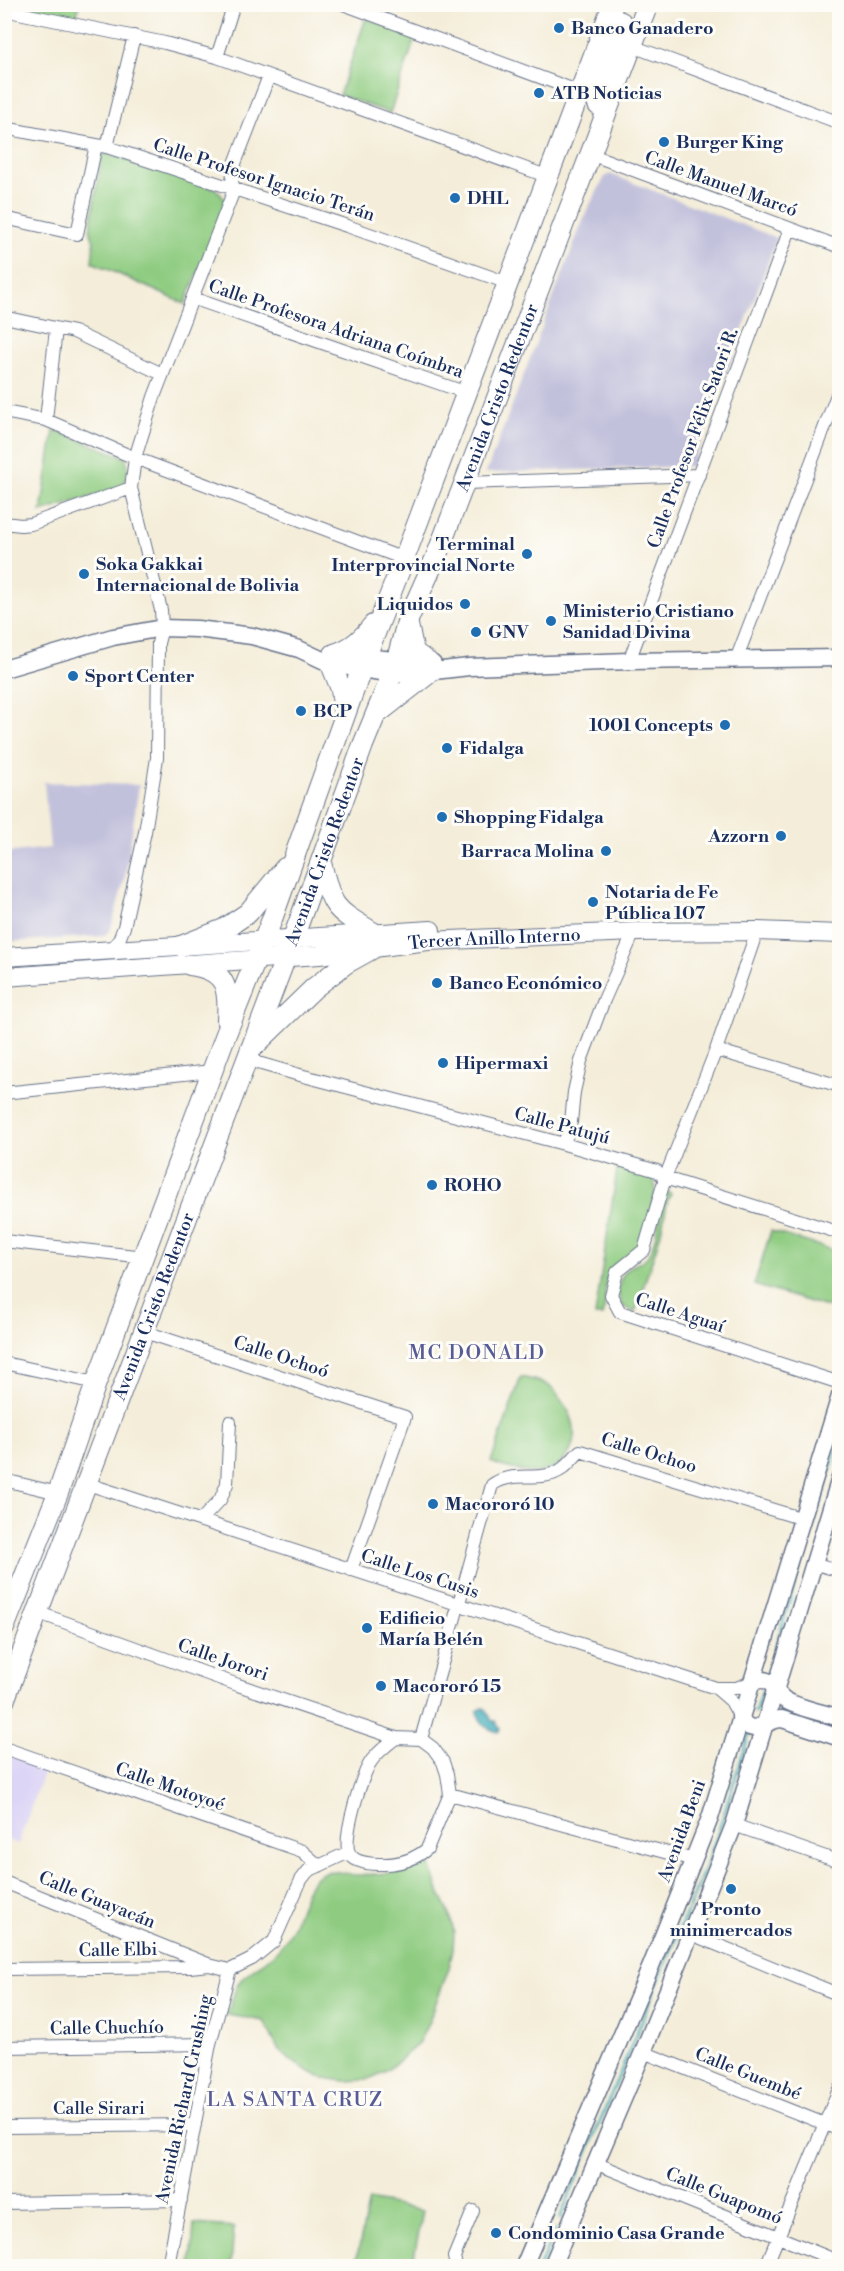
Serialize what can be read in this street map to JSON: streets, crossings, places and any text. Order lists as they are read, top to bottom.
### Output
{
  "streets": {
    "main road": ["Avenida Cristo Redentor", "Tercer Anillo Interno"],
    "street": [
      "Calle Profesor Ignacio Terán",
      "Calle Manuel Marcó",
      "Calle Profesora Adriana Coímbra",
      "Calle Profesor Félix Satori R.",
      "Calle Patujú",
      "Calle Aguaí",
      "Calle Ochoó",
      "Calle Ochoo",
      "Calle Los Cusis",
      "Calle Jorori",
      "Calle Motoyoé",
      "Avenida Beni",
      "Calle Guayacán",
      "Calle Elbi",
      "Calle Chuchío",
      "Calle Guembé",
      "Avenida Richard Crushing",
      "Calle Sirari",
      "Calle Guapomó"
    ]
  },
  "crossings": [
    ["Calle Profesor Ignacio Terán", "Avenida Cristo Redentor"],
    ["Calle Manuel Marcó", "Avenida Cristo Redentor"],
    ["Calle Manuel Marcó", "Calle Profesor Félix Satori R."],
    ["Calle Profesora Adriana Coímbra", "Avenida Cristo Redentor"],
    ["Avenida Cristo Redentor", "Tercer Anillo Interno"],
    ["Avenida Cristo Redentor", "Calle Patujú"],
    ["Avenida Cristo Redentor", "Calle Ochoó"],
    ["Avenida Cristo Redentor", "Calle Los Cusis"],
    ["Avenida Cristo Redentor", "Calle Jorori"],
    ["Tercer Anillo Interno", "Calle Aguaí"],
    ["Calle Patujú", "Calle Aguaí"],
    ["Calle Ochoó", "Calle Los Cusis"],
    ["Calle Ochoo", "Calle Los Cusis"],
    ["Calle Ochoo", "Avenida Beni"],
    ["Calle Los Cusis", "Avenida Beni"],
    ["Calle Guayacán", "Calle Elbi"],
    ["Calle Elbi", "Avenida Richard Crushing"],
    ["Calle Chuchío", "Avenida Richard Crushing"],
    ["Avenida Richard Crushing", "Calle Sirari"]
  ],
  "districts": ["MC DONALD", "LA SANTA CRUZ"],
  "places": [
    "Banco Ganadero",
    "ATB Noticias",
    "Burger King",
    "DHL",
    "Terminal Interprovincial Norte",
    "Soka Gakkai Internacional de Bolivia",
    "Liquidos",
    "Ministerio Cristiano Sanidad Divina",
    "GNV",
    "Sport Center",
    "BCP",
    "1001 Concepts",
    "Fidalga",
    "Shopping Fidalga",
    "Azzorn",
    "Barraca Molina",
    "Notaria de Fe Pública 107",
    "Banco Económico",
    "Hipermaxi",
    "ROHO",
    "Macororó 10",
    "Edificio María Belén",
    "Macororó 15",
    "Pronto minimercados",
    "Condominio Casa Grande"
  ]
}
